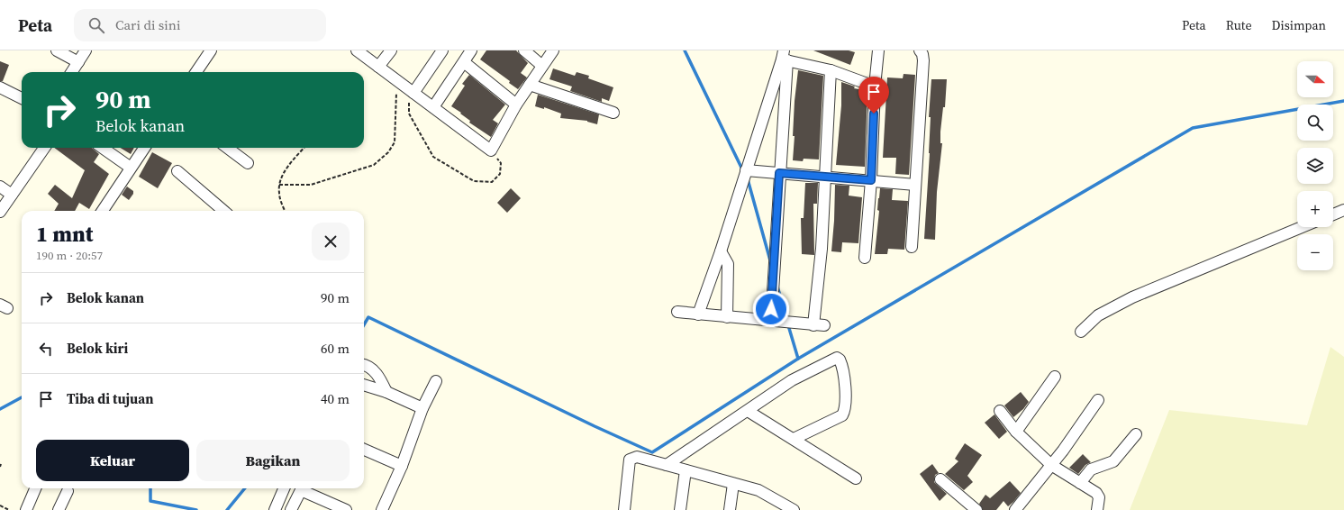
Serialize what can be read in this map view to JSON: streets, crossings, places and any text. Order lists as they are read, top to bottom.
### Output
{
  "north": "right",
  "page": {
    "header": "Peta",
    "search": "Cari di sini",
    "nav": ["Peta", "Rute", "Disimpan"],
    "map_buttons": ["+", "−"],
    "turn": ["90 m", "Belok kanan"],
    "heading": ["1 mnt", "190 m · 20:57"],
    "list": [
      {
        "name": "Belok kanan",
        "value": "90 m"
      },
      {
        "name": "Belok kiri",
        "value": "60 m"
      },
      {
        "name": "Tiba di tujuan",
        "value": "40 m"
      }
    ],
    "buttons": ["Keluar", "Bagikan"]
  }
}
